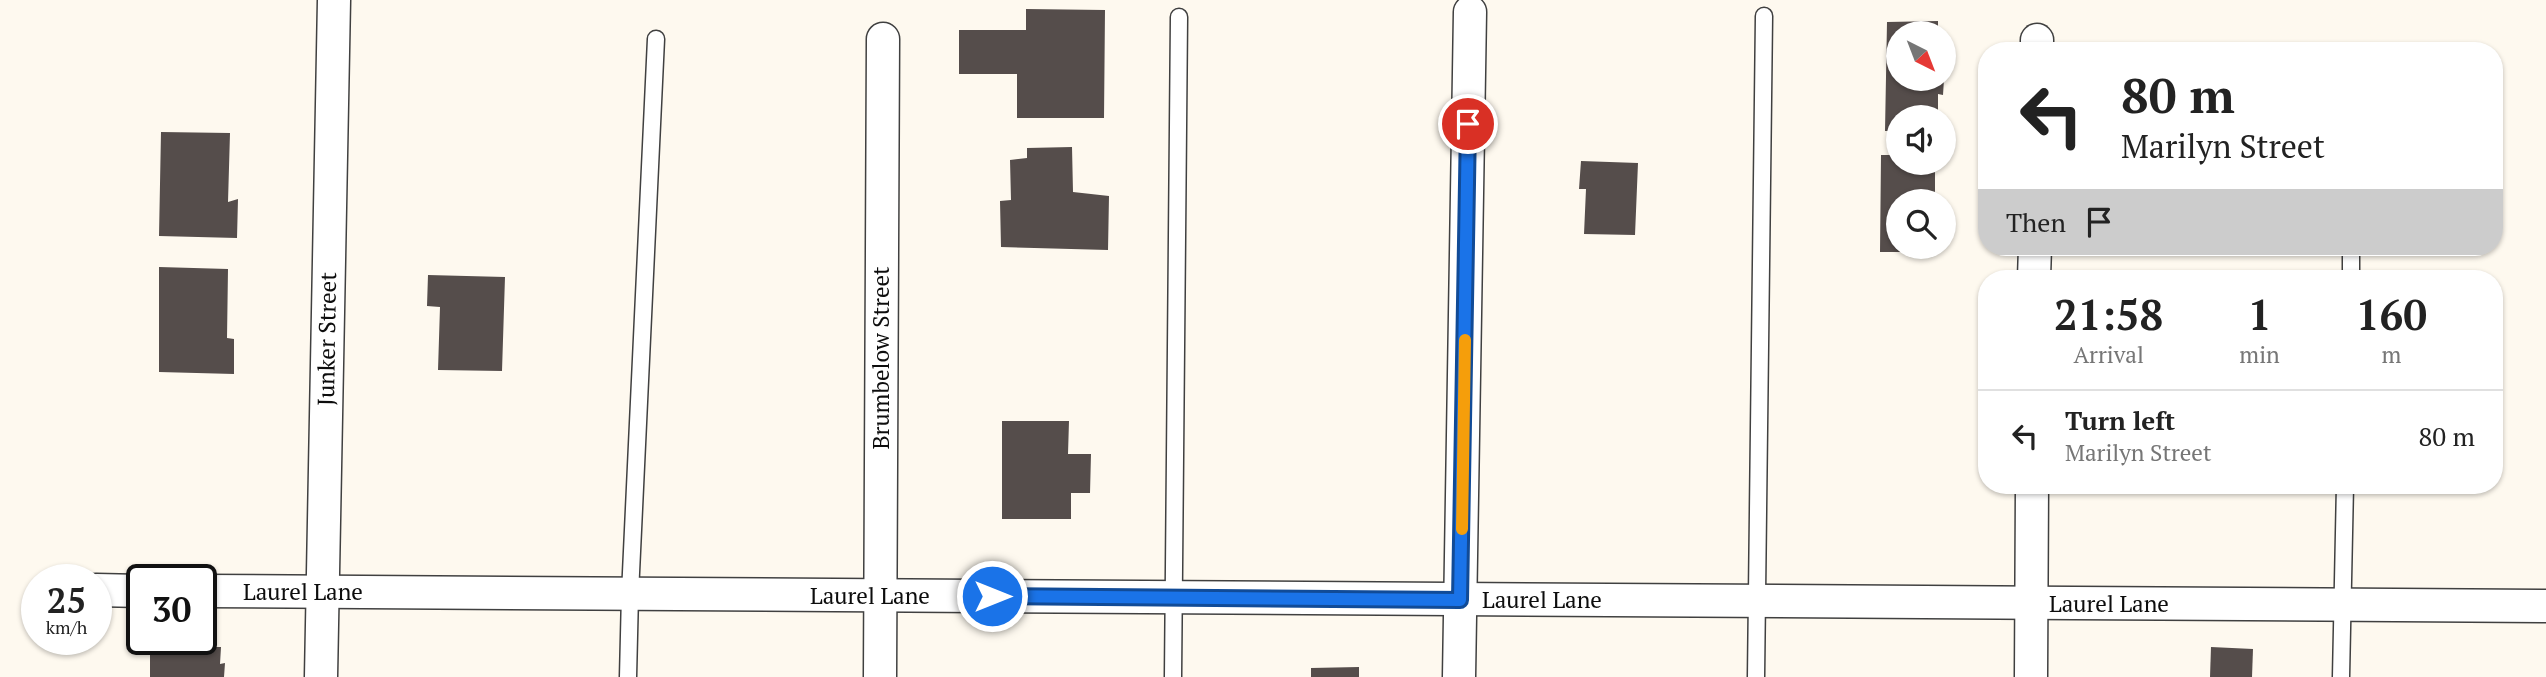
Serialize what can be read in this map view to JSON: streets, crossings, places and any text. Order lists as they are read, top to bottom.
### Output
{
  "streets": {
    "street": ["Junker Street", "Brumbelow Street", "Laurel Lane"]
  },
  "crossings": [
    ["Junker Street", "Laurel Lane"],
    ["Brumbelow Street", "Laurel Lane"]
  ],
  "north": "bottom right",
  "page": {
    "turn": ["80 m", "Marilyn Street"],
    "then": "Then",
    "eta": [
      "21:58",
      "Arrival",
      "1",
      "min",
      "160",
      "m"
    ],
    "list": [
      {
        "name": "Turn left",
        "note": "Marilyn Street",
        "value": "80 m"
      }
    ],
    "speed": "25 km/h",
    "limit": "30"
  }
}
